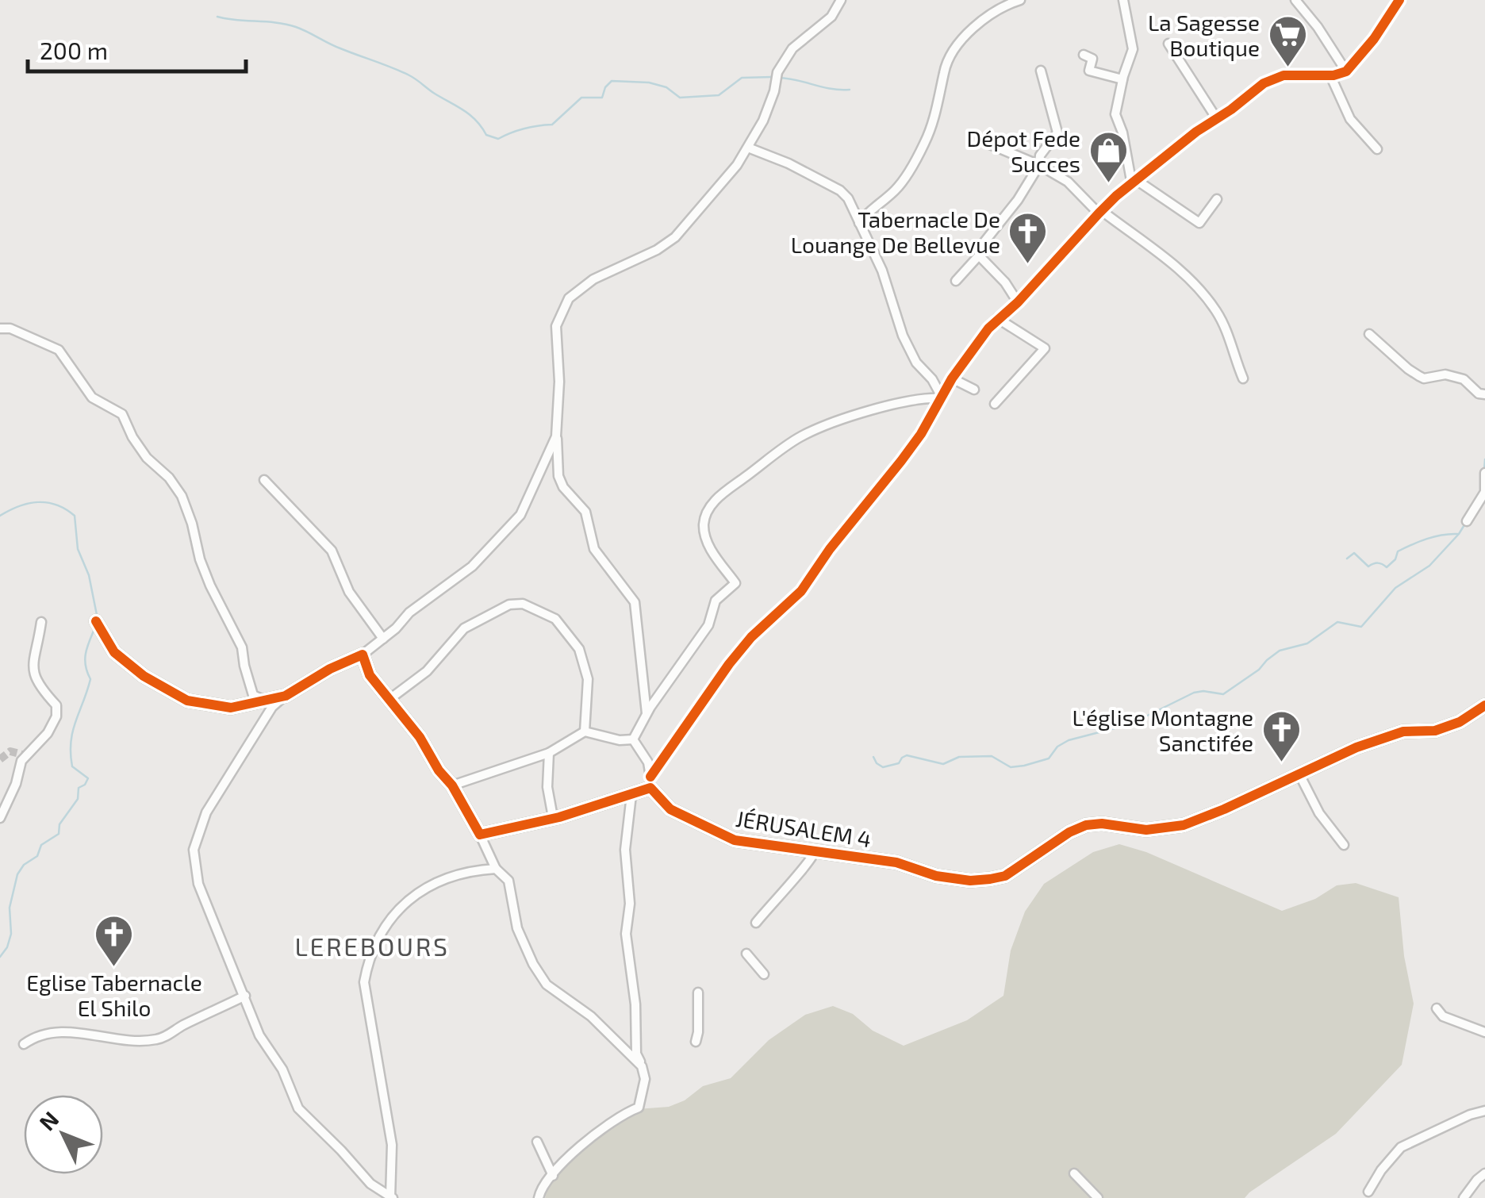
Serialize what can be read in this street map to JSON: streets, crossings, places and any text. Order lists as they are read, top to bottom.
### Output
{
  "streets": {
    "street": ["JÉRUSALEM 4"]
  },
  "districts": ["LEREBOURS"],
  "places": {
    "supermarket": ["La Sagesse Boutique"],
    "shop": ["Dépot Fede Succes"],
    "church": ["Tabernacle De Louange De Bellevue", "L'église Montagne Sanctifée", "Eglise Tabernacle El Shilo"]
  },
  "scale_bar": "200 m",
  "north": "top left"
}
